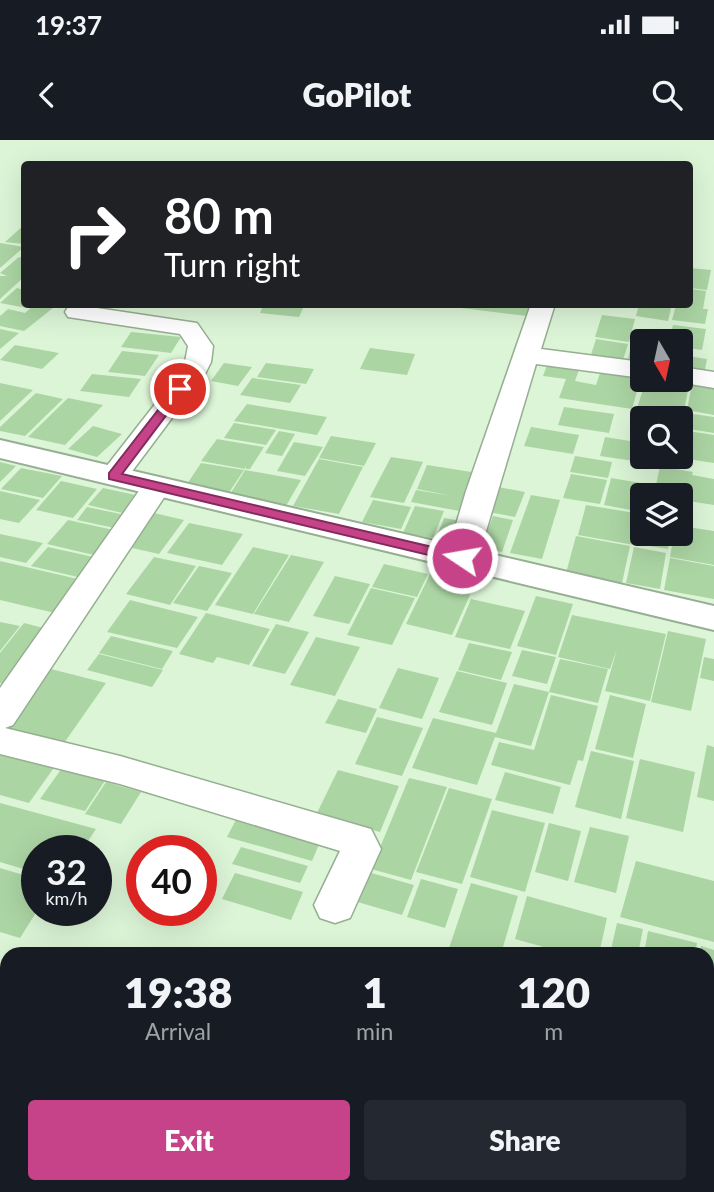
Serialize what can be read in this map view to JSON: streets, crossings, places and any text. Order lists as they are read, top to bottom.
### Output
{
  "north": "bottom",
  "page": {
    "status": "19:37",
    "header": "GoPilot",
    "turn": ["80 m", "Turn right"],
    "speed": "32 km/h",
    "limit": "40",
    "eta": [
      "19:38",
      "Arrival",
      "1",
      "min",
      "120",
      "m"
    ],
    "buttons": ["Exit", "Share"]
  }
}
